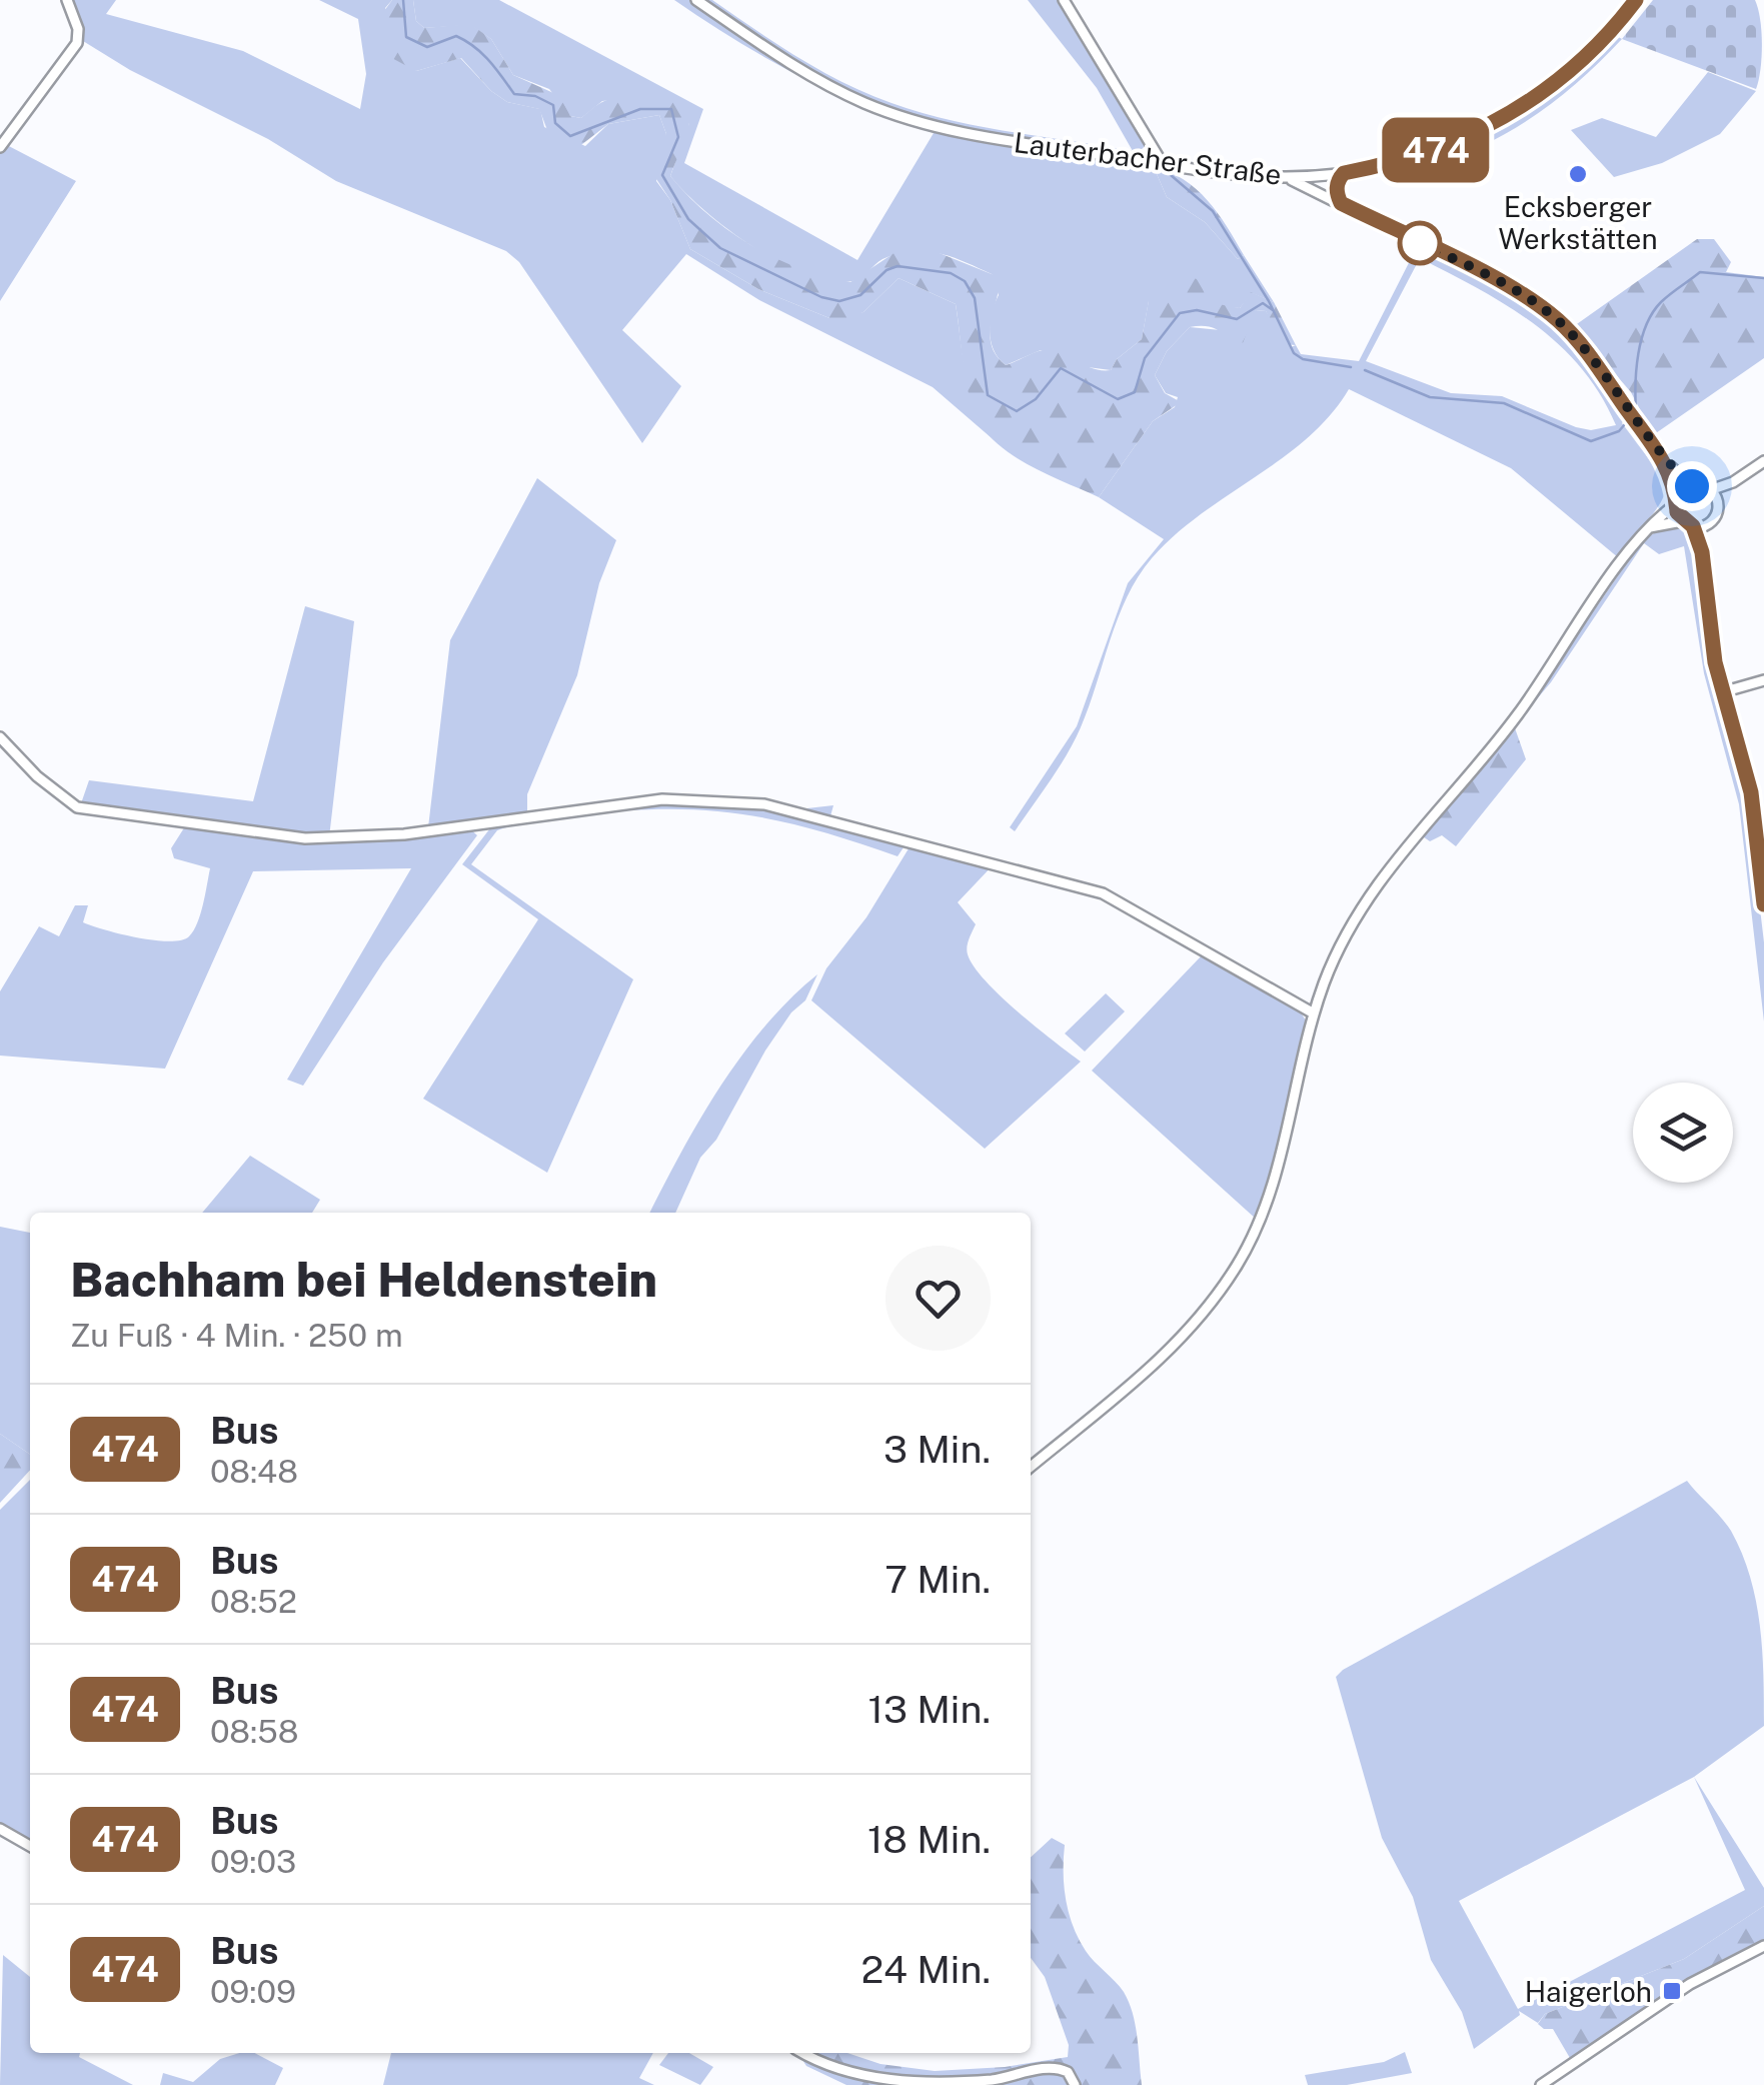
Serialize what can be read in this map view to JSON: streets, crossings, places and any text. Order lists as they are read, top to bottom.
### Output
{
  "streets": {
    "street": ["Lauterbacher Straße"]
  },
  "places": {
    "other": ["Ecksberger Werkstätten"],
    "transit": ["Haigerloh"]
  },
  "lines": ["bus line 474"],
  "page": {
    "on_map": "474",
    "heading": ["Bachham bei Heldenstein", "Zu Fuß · 4 Min. · 250 m"],
    "list": [
      {
        "mark": "474",
        "name": "Bus",
        "note": "08:48",
        "value": "3 Min."
      },
      {
        "mark": "474",
        "name": "Bus",
        "note": "08:52",
        "value": "7 Min."
      },
      {
        "mark": "474",
        "name": "Bus",
        "note": "08:58",
        "value": "13 Min."
      },
      {
        "mark": "474",
        "name": "Bus",
        "note": "09:03",
        "value": "18 Min."
      },
      {
        "mark": "474",
        "name": "Bus",
        "note": "09:09",
        "value": "24 Min."
      }
    ]
  }
}
